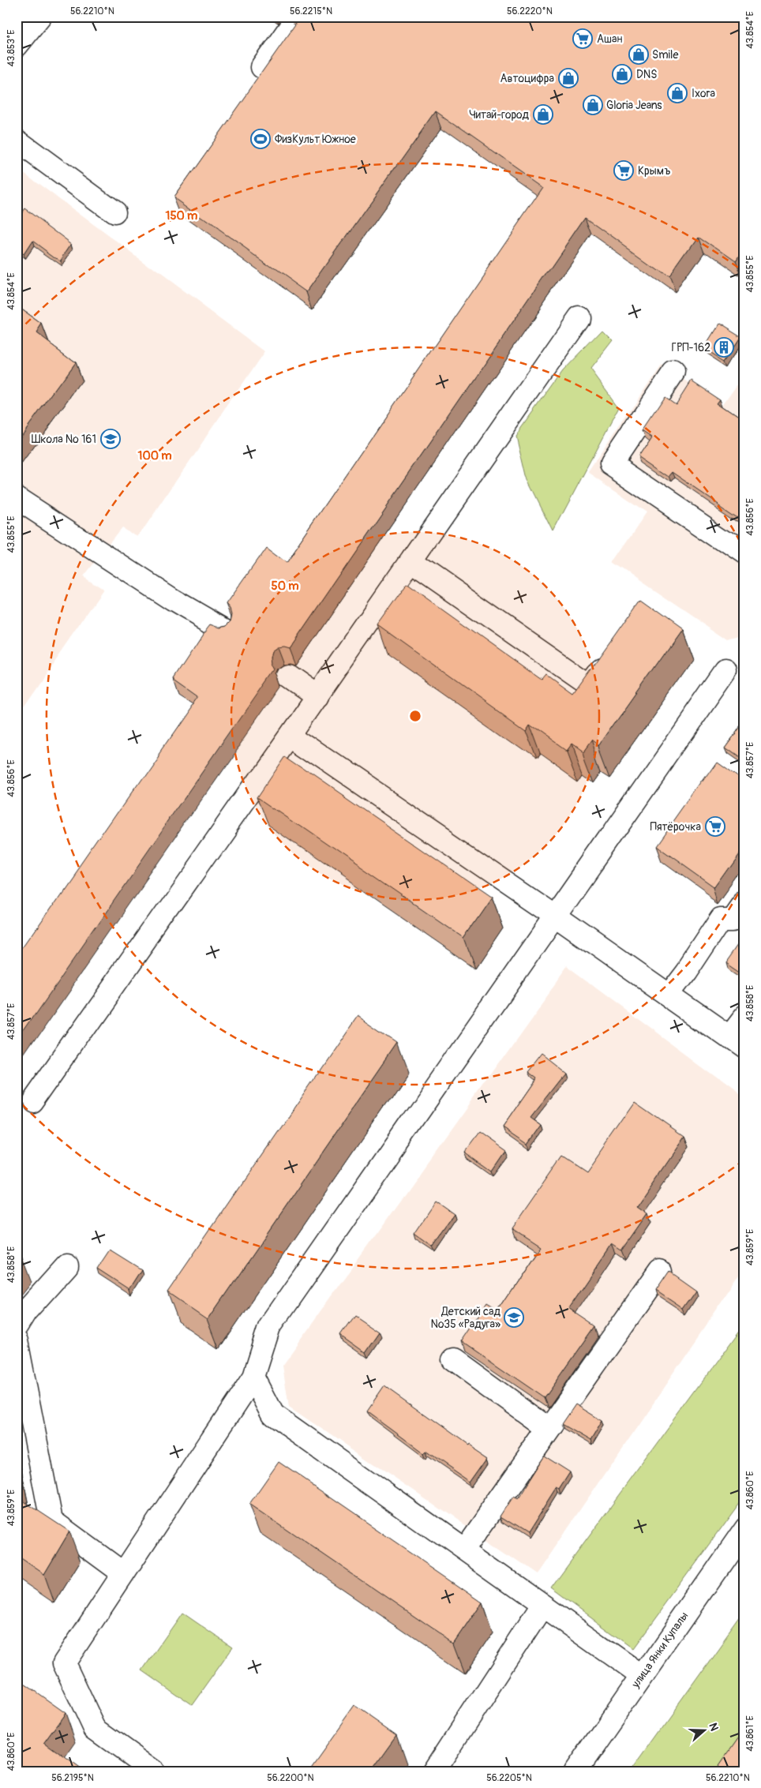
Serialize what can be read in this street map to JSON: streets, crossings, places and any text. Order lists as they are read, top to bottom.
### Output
{
  "streets": {
    "street": ["улица Янки Купалы"]
  },
  "places": {
    "supermarket": ["Ашан", "Крымъ", "Пятёрочка"],
    "shop": [
      "Smile",
      "DNS",
      "Автоцифра",
      "Ixora",
      "Gloria Jeans",
      "Читай-город"
    ],
    "sports": ["ФизКульт Южное"],
    "building": ["ГРП-162"],
    "school or university": ["Школа № 161", "Детский сад №35 «Радуга»"]
  },
  "north": "right",
  "coordinates": [
    "56.2210°N",
    "56.2215°N",
    "56.2220°N",
    "43.854°E",
    "43.853°E",
    "43.855°E",
    "43.856°E",
    "43.857°E",
    "43.858°E",
    "43.859°E",
    "43.860°E",
    "43.861°E",
    "56.2195°N",
    "56.2200°N",
    "56.2205°N"
  ],
  "rings": ["150 m", "100 m", "50 m"]
}
